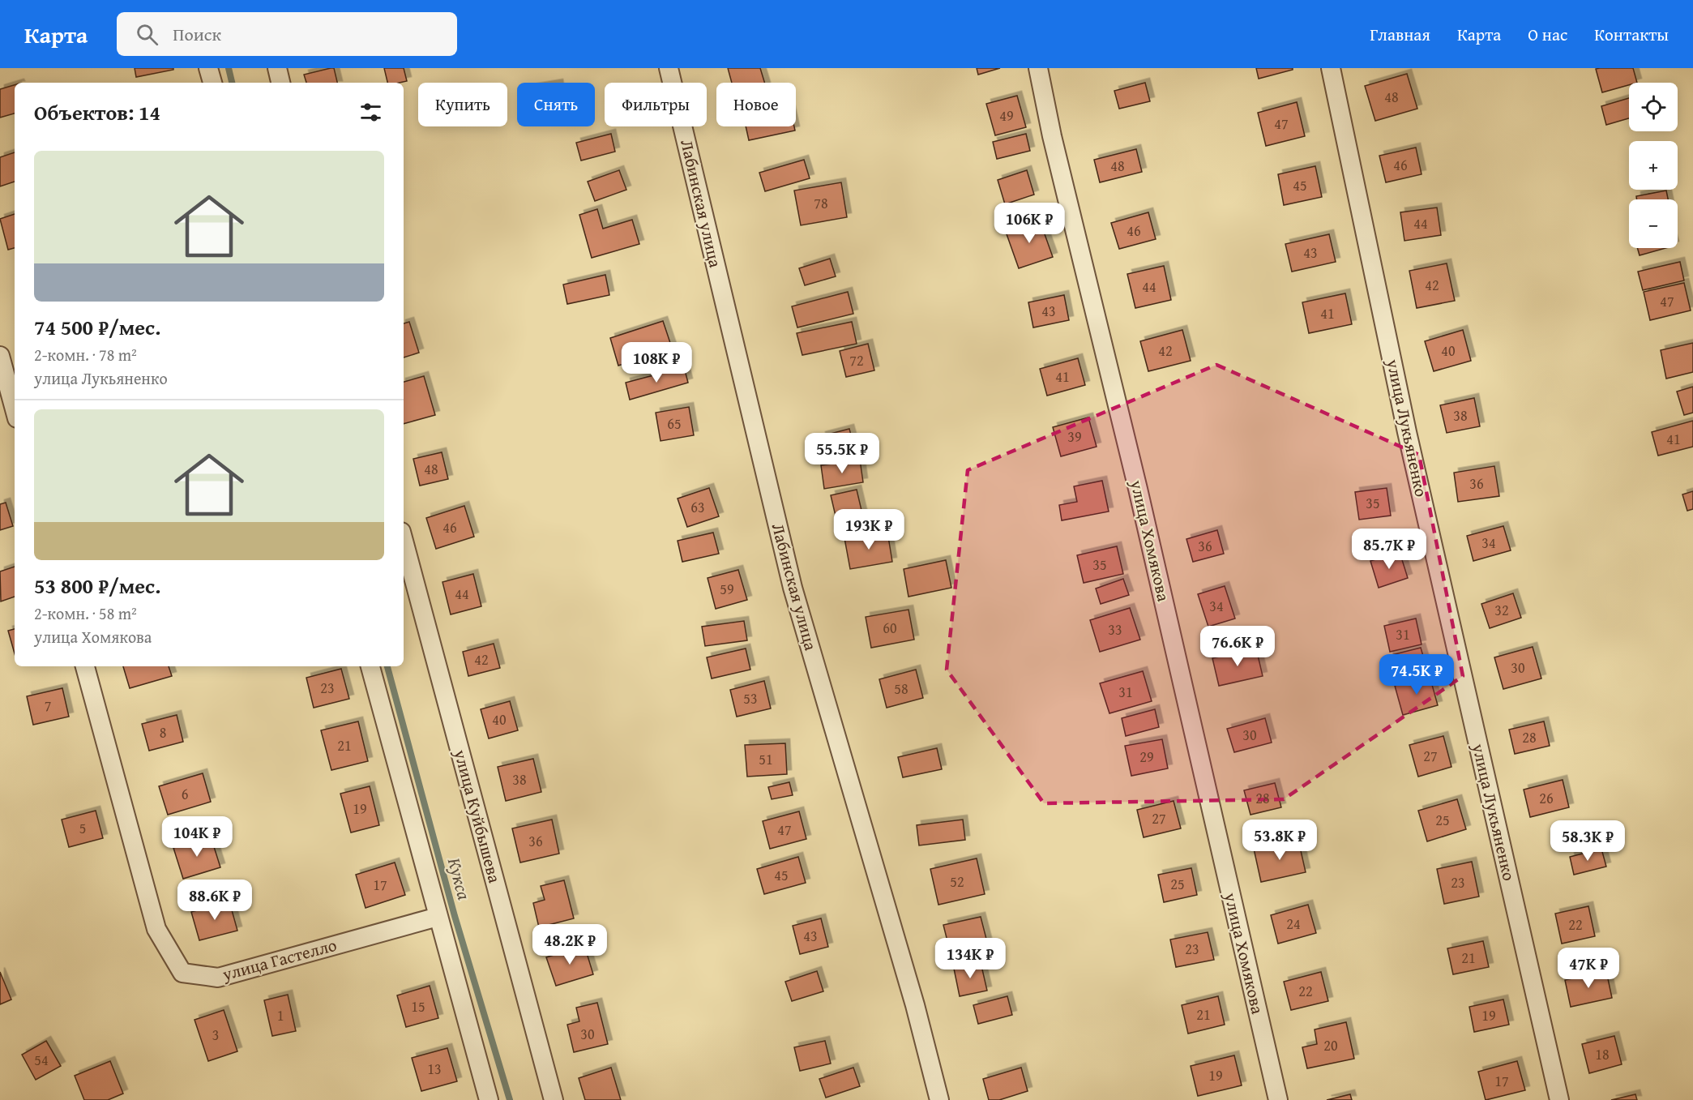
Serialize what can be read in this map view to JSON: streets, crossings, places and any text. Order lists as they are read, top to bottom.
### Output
{
  "streets": {
    "street": [
      "Лабинская улица",
      "улица Лукьяненко",
      "улица Хомякова",
      "улица Куйбышева",
      "улица Гастелло"
    ]
  },
  "water": ["Кукса"],
  "house_numbers": [
    "48",
    "49",
    "47",
    "46",
    "48",
    "45",
    "78",
    "44",
    "46",
    "43",
    "42",
    "44",
    "47",
    "43",
    "41",
    "42",
    "40",
    "72",
    "41",
    "38",
    "65",
    "39",
    "41",
    "48",
    "36",
    "35",
    "63",
    "46",
    "34",
    "36",
    "35",
    "59",
    "44",
    "34",
    "32",
    "60",
    "33",
    "31",
    "42",
    "30",
    "23",
    "58",
    "31",
    "53",
    "7",
    "40",
    "8",
    "30",
    "28",
    "21",
    "27",
    "29",
    "51",
    "38",
    "6",
    "28",
    "26",
    "19",
    "27",
    "25",
    "5",
    "47",
    "36",
    "45",
    "52",
    "23",
    "25",
    "17",
    "24",
    "22",
    "43",
    "23",
    "21",
    "22",
    "15",
    "21",
    "1",
    "19",
    "30",
    "3",
    "20",
    "18",
    "54",
    "13",
    "19",
    "17"
  ],
  "page": {
    "header": "Карта",
    "search": "Поиск",
    "nav": [
      "Главная",
      "Карта",
      "О нас",
      "Контакты"
    ],
    "map_buttons": ["+", "−"],
    "chip": [
      "Купить",
      "Снять",
      "Фильтры",
      "Новое"
    ],
    "heading": "Объектов: 14",
    "list": [
      {
        "name": "74 500 ₽/мес.",
        "note": "2-комн. · 78 m² · улица Лукьяненко"
      },
      {
        "name": "53 800 ₽/мес.",
        "note": "2-комн. · 58 m² · улица Хомякова"
      }
    ],
    "price": [
      "106K ₽",
      "108K ₽",
      "55.5K ₽",
      "193K ₽",
      "85.7K ₽",
      "76.6K ₽",
      "74.5K ₽",
      "104K ₽",
      "53.8K ₽",
      "58.3K ₽",
      "88.6K ₽",
      "48.2K ₽",
      "134K ₽",
      "47K ₽"
    ]
  }
}
